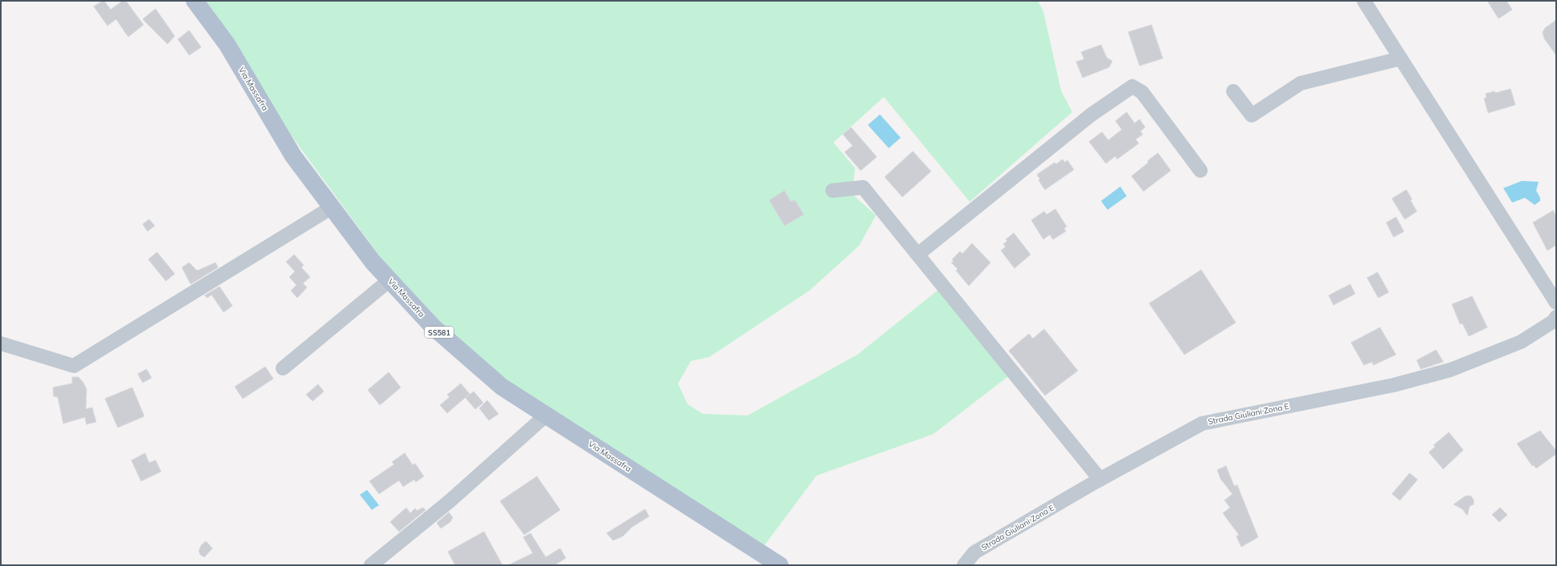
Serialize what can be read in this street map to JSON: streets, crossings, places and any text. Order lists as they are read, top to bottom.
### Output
{
  "streets": {
    "main road": ["Via Massafra", "SS581"],
    "street": ["Strada Giuliani Zona E"]
  }
}
